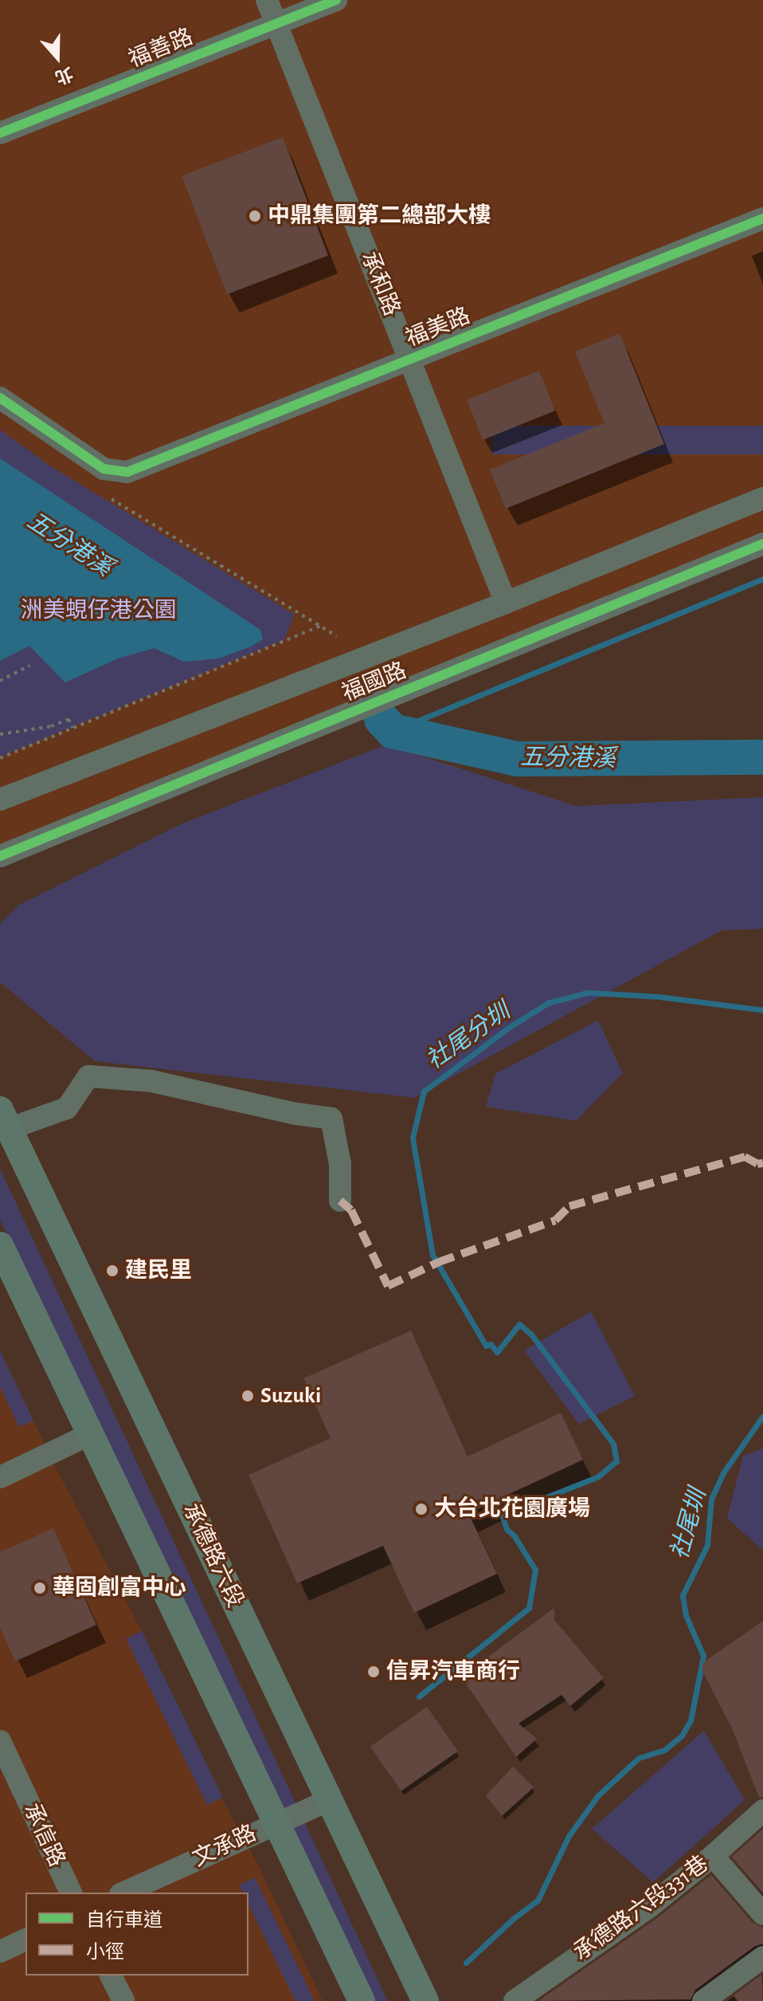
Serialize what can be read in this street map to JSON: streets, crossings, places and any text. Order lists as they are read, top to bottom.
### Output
{
  "streets": {
    "main road": ["承德路六段"],
    "street": [
      "福善路",
      "承和路",
      "福美路",
      "福國路",
      "承信路",
      "文承路",
      "承德路六段331巷"
    ]
  },
  "crossings": [
    ["福善路", "承和路"],
    ["承和路", "福美路"],
    ["承和路", "福國路"],
    ["承德路六段", "文承路"]
  ],
  "water": ["五分港溪", "社尾分圳", "社尾圳"],
  "parks": ["洲美蜆仔港公園"],
  "places": [
    "中鼎集團第二總部大樓",
    "建民里",
    "Suzuki",
    "大台北花園廣場",
    "華固創富中心",
    "信昇汽車商行"
  ],
  "legend": ["自行車道", "小徑"],
  "north": "bottom"
}
